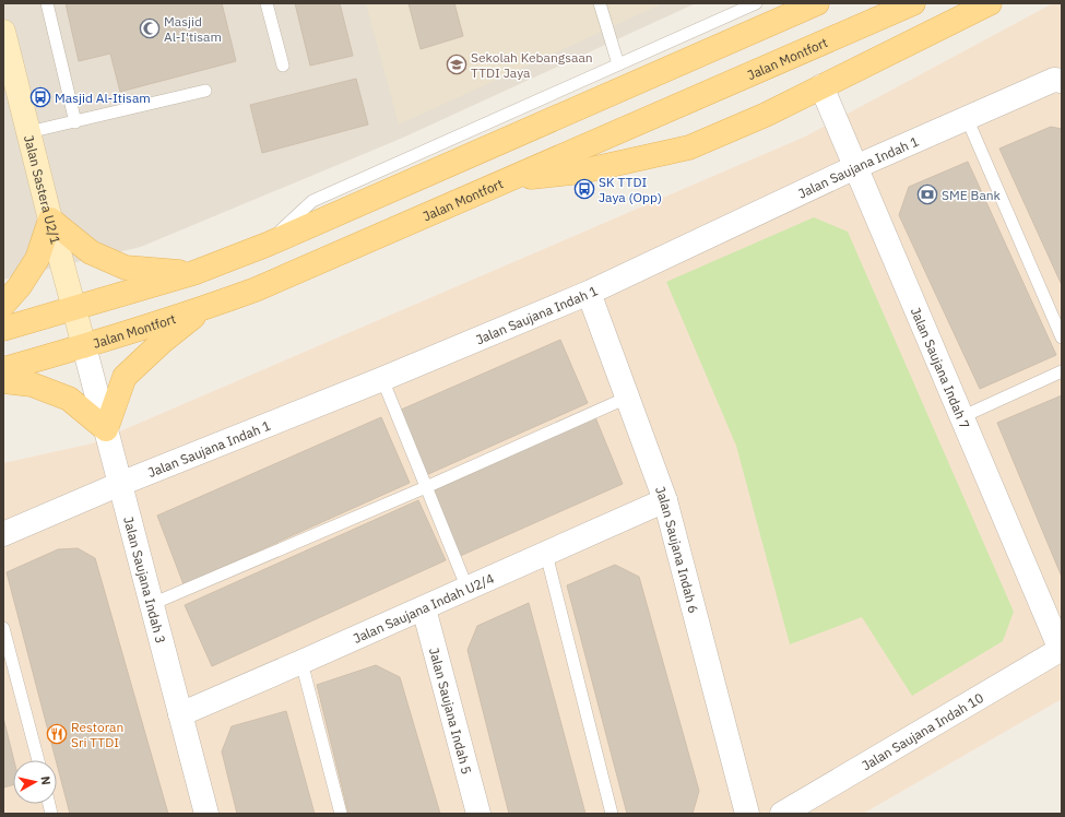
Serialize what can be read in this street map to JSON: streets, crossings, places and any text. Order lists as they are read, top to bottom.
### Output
{
  "streets": {
    "main road": ["Jalan Montfort"],
    "street": [
      "Jalan Saujana Indah 1",
      "Jalan Sastera U2/1",
      "Jalan Saujana Indah 7",
      "Jalan Saujana Indah 6",
      "Jalan Saujana Indah 3",
      "Jalan Saujana Indah U2/4",
      "Jalan Saujana Indah 5",
      "Jalan Saujana Indah 10"
    ]
  },
  "crossings": [
    ["Jalan Montfort", "Jalan Sastera U2/1"],
    ["Jalan Montfort", "Jalan Saujana Indah 3"],
    ["Jalan Saujana Indah 1", "Jalan Saujana Indah 7"],
    ["Jalan Saujana Indah 1", "Jalan Saujana Indah 6"],
    ["Jalan Saujana Indah 1", "Jalan Saujana Indah 3"],
    ["Jalan Sastera U2/1", "Jalan Saujana Indah 3"],
    ["Jalan Saujana Indah 7", "Jalan Saujana Indah 10"],
    ["Jalan Saujana Indah 6", "Jalan Saujana Indah U2/4"],
    ["Jalan Saujana Indah 3", "Jalan Saujana Indah U2/4"],
    ["Jalan Saujana Indah U2/4", "Jalan Saujana Indah 5"]
  ],
  "places": {
    "mosque": ["Masjid Al-I'tisam"],
    "school or university": ["Sekolah Kebangsaan TTDI Jaya"],
    "bus stop": ["Masjid Al-Itisam", "SK TTDI Jaya (Opp)"],
    "bank": ["SME Bank"],
    "restaurant": ["Restoran Sri TTDI"]
  },
  "north": "right"
}
